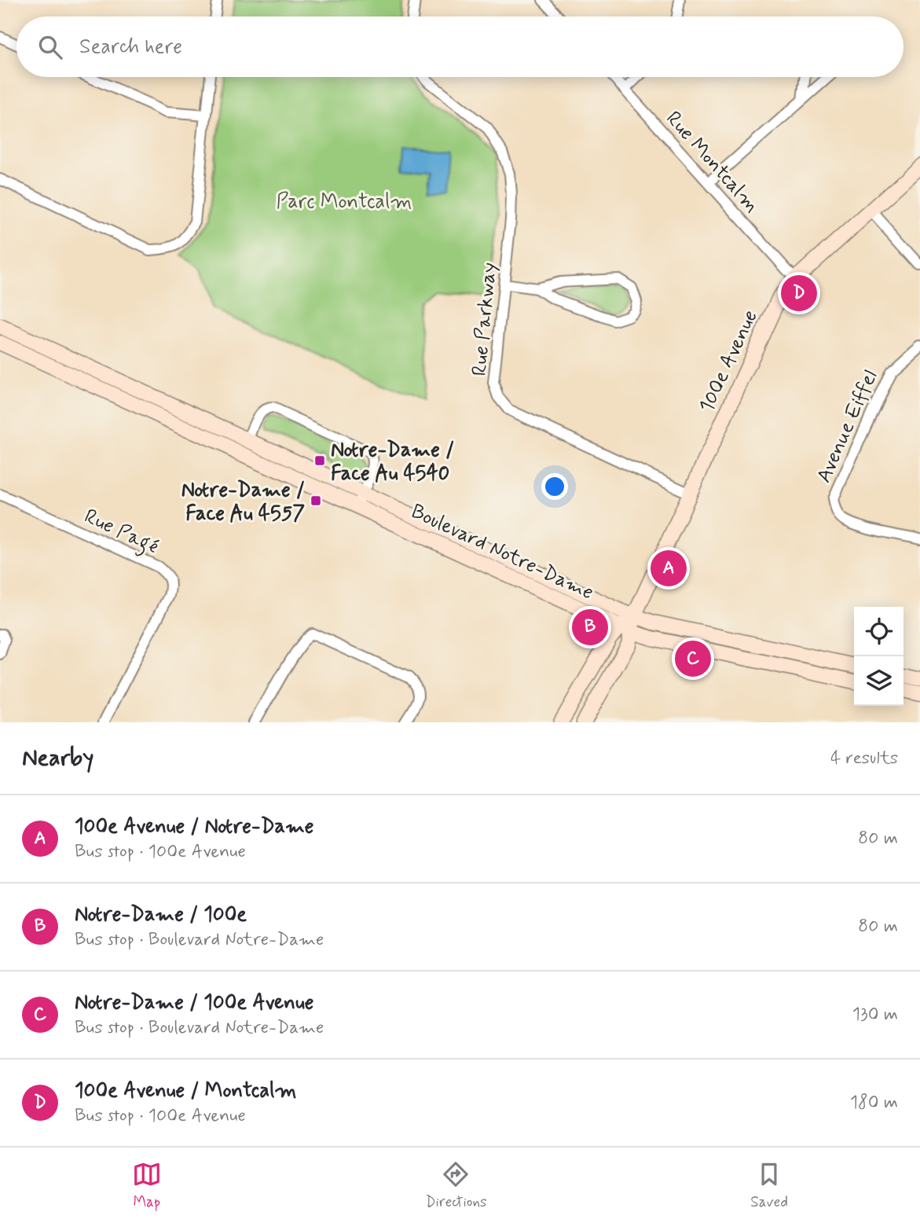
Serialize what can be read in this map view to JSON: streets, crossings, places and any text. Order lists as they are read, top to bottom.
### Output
{
  "streets": {
    "street": [
      "Rue Montcalm",
      "Rue Parkway",
      "100e Avenue",
      "Avenue Eiffel",
      "Rue Pagé",
      "Boulevard Notre-Dame"
    ]
  },
  "crossings": [
    ["Rue Montcalm", "100e Avenue"],
    ["Rue Parkway", "100e Avenue"],
    ["100e Avenue", "Boulevard Notre-Dame"]
  ],
  "parks": ["Parc Montcalm"],
  "places": {
    "transit": ["Notre-Dame / Face Au 4540", "Notre-Dame / Face Au 4557"]
  },
  "page": {
    "search": "Search here",
    "pins": [
      "D",
      "A",
      "B",
      "C"
    ],
    "heading": ["Nearby", "4 results"],
    "list": [
      {
        "mark": "A",
        "name": "100e Avenue / Notre-Dame",
        "note": "Bus stop · 100e Avenue",
        "value": "80 m"
      },
      {
        "mark": "B",
        "name": "Notre-Dame / 100e",
        "note": "Bus stop · Boulevard Notre-Dame",
        "value": "80 m"
      },
      {
        "mark": "C",
        "name": "Notre-Dame / 100e Avenue",
        "note": "Bus stop · Boulevard Notre-Dame",
        "value": "130 m"
      },
      {
        "mark": "D",
        "name": "100e Avenue / Montcalm",
        "note": "Bus stop · 100e Avenue",
        "value": "180 m"
      }
    ],
    "nav": ["Map", "Directions", "Saved"]
  }
}
